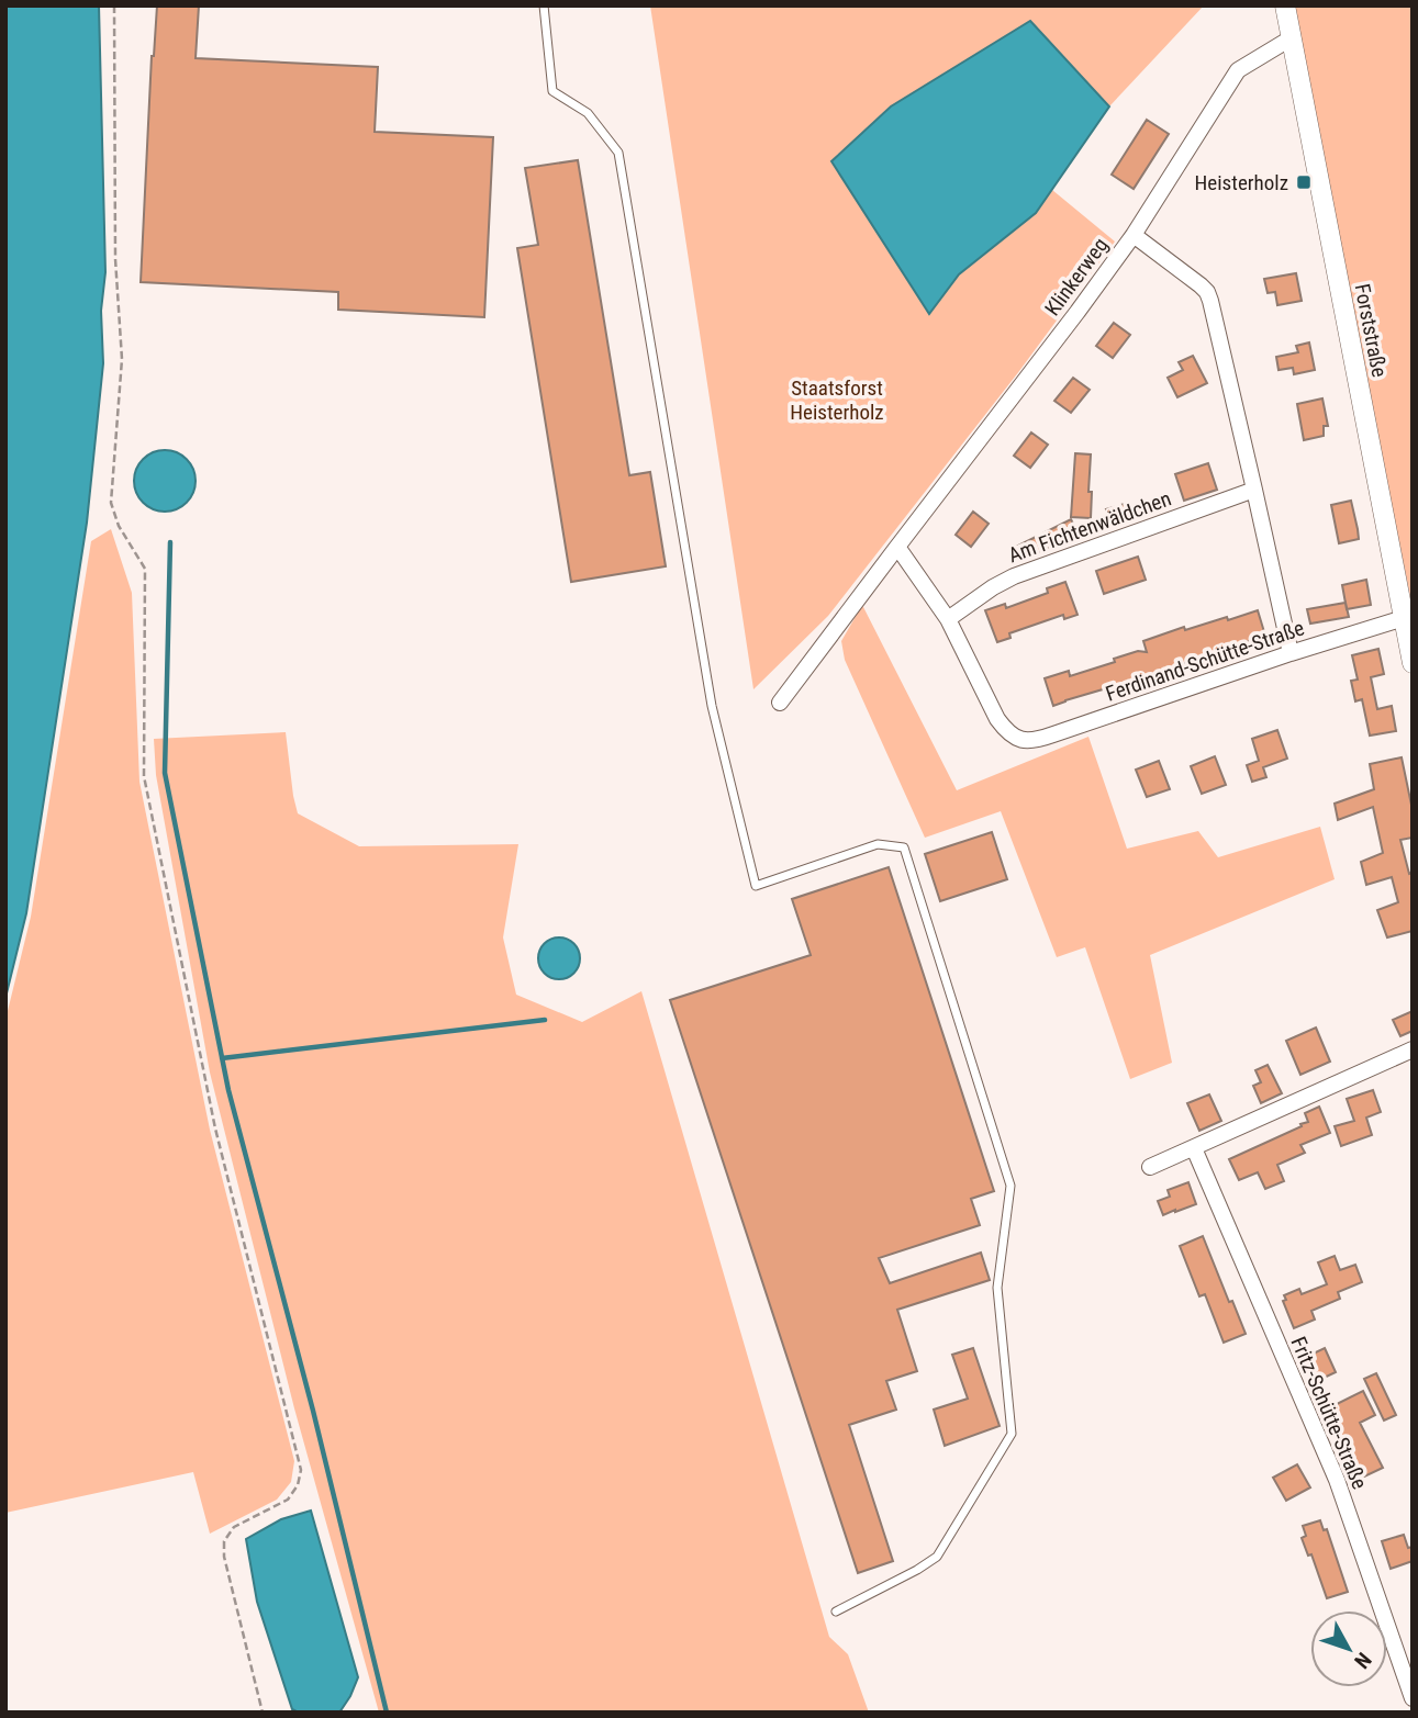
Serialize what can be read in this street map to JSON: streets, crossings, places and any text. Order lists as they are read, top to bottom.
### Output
{
  "streets": {
    "street": [
      "Klinkerweg",
      "Forststraße",
      "Am Fichtenwäldchen",
      "Ferdinand-Schütte-Straße",
      "Fritz-Schütte-Straße"
    ]
  },
  "crossings": [
    ["Klinkerweg", "Forststraße"],
    ["Forststraße", "Ferdinand-Schütte-Straße"],
    ["Am Fichtenwäldchen", "Ferdinand-Schütte-Straße"]
  ],
  "parks": ["Staatsforst Heisterholz"],
  "places": {
    "transit": ["Heisterholz"]
  },
  "north": "bottom right"
}
